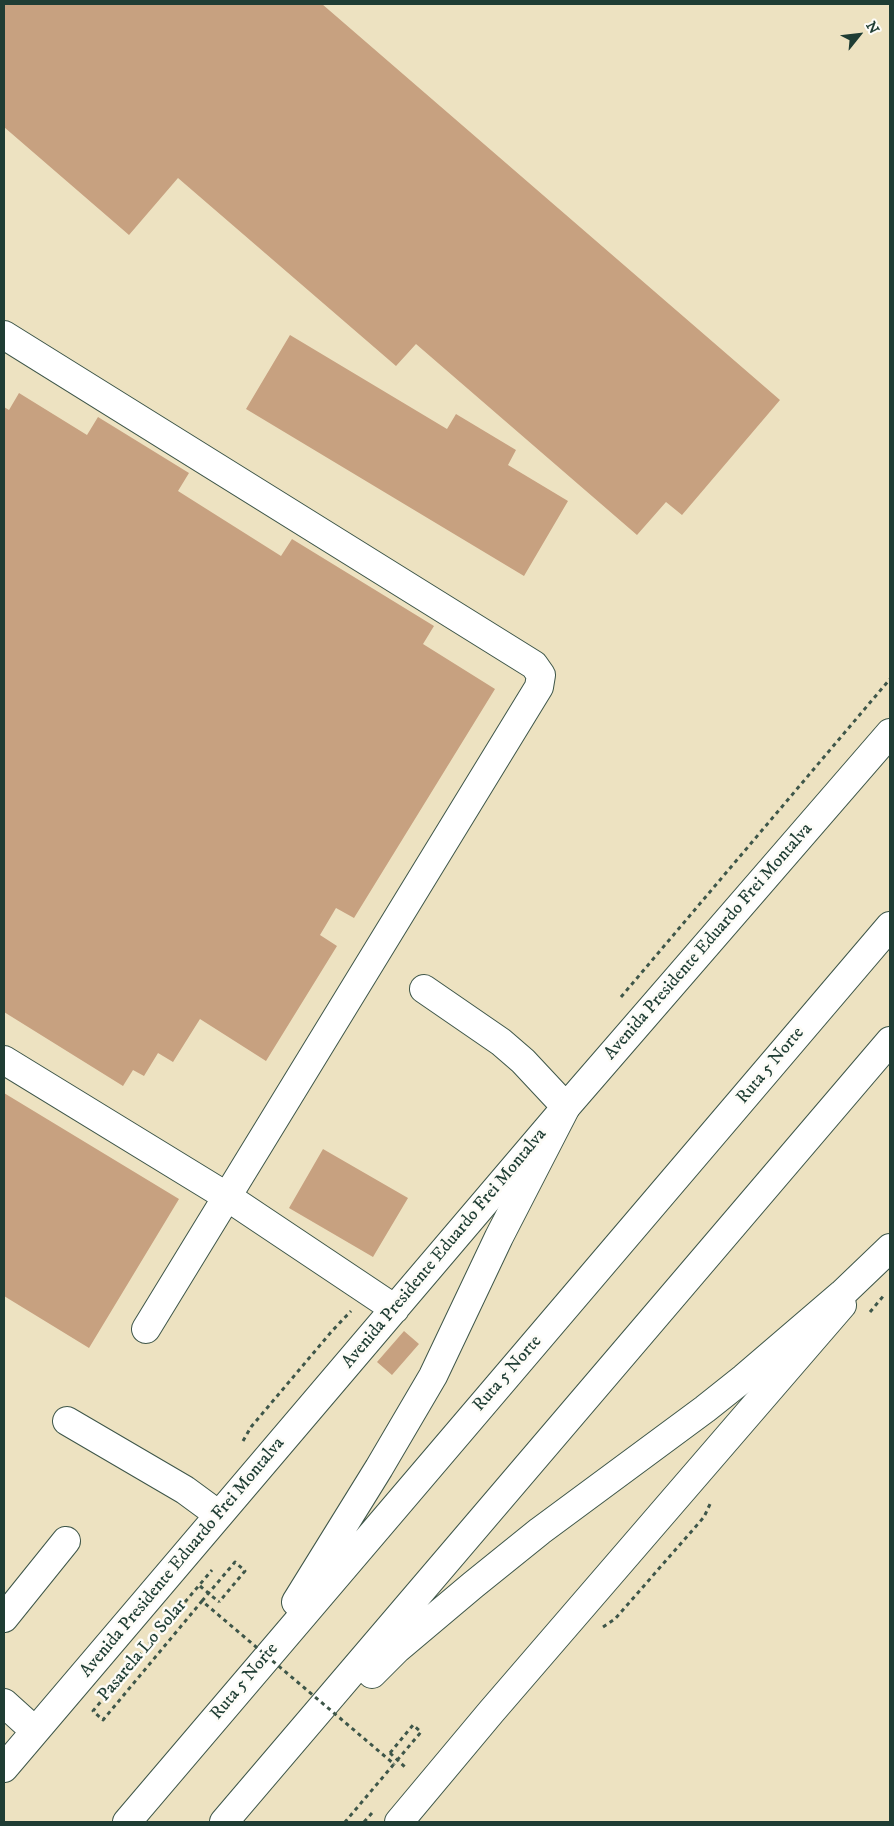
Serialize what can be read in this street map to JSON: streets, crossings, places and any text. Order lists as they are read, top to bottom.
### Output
{
  "streets": {
    "main road": ["Avenida Presidente Eduardo Frei Montalva", "Ruta 5 Norte"],
    "path": ["Pasarela Lo Solar"]
  },
  "north": "top right"
}
